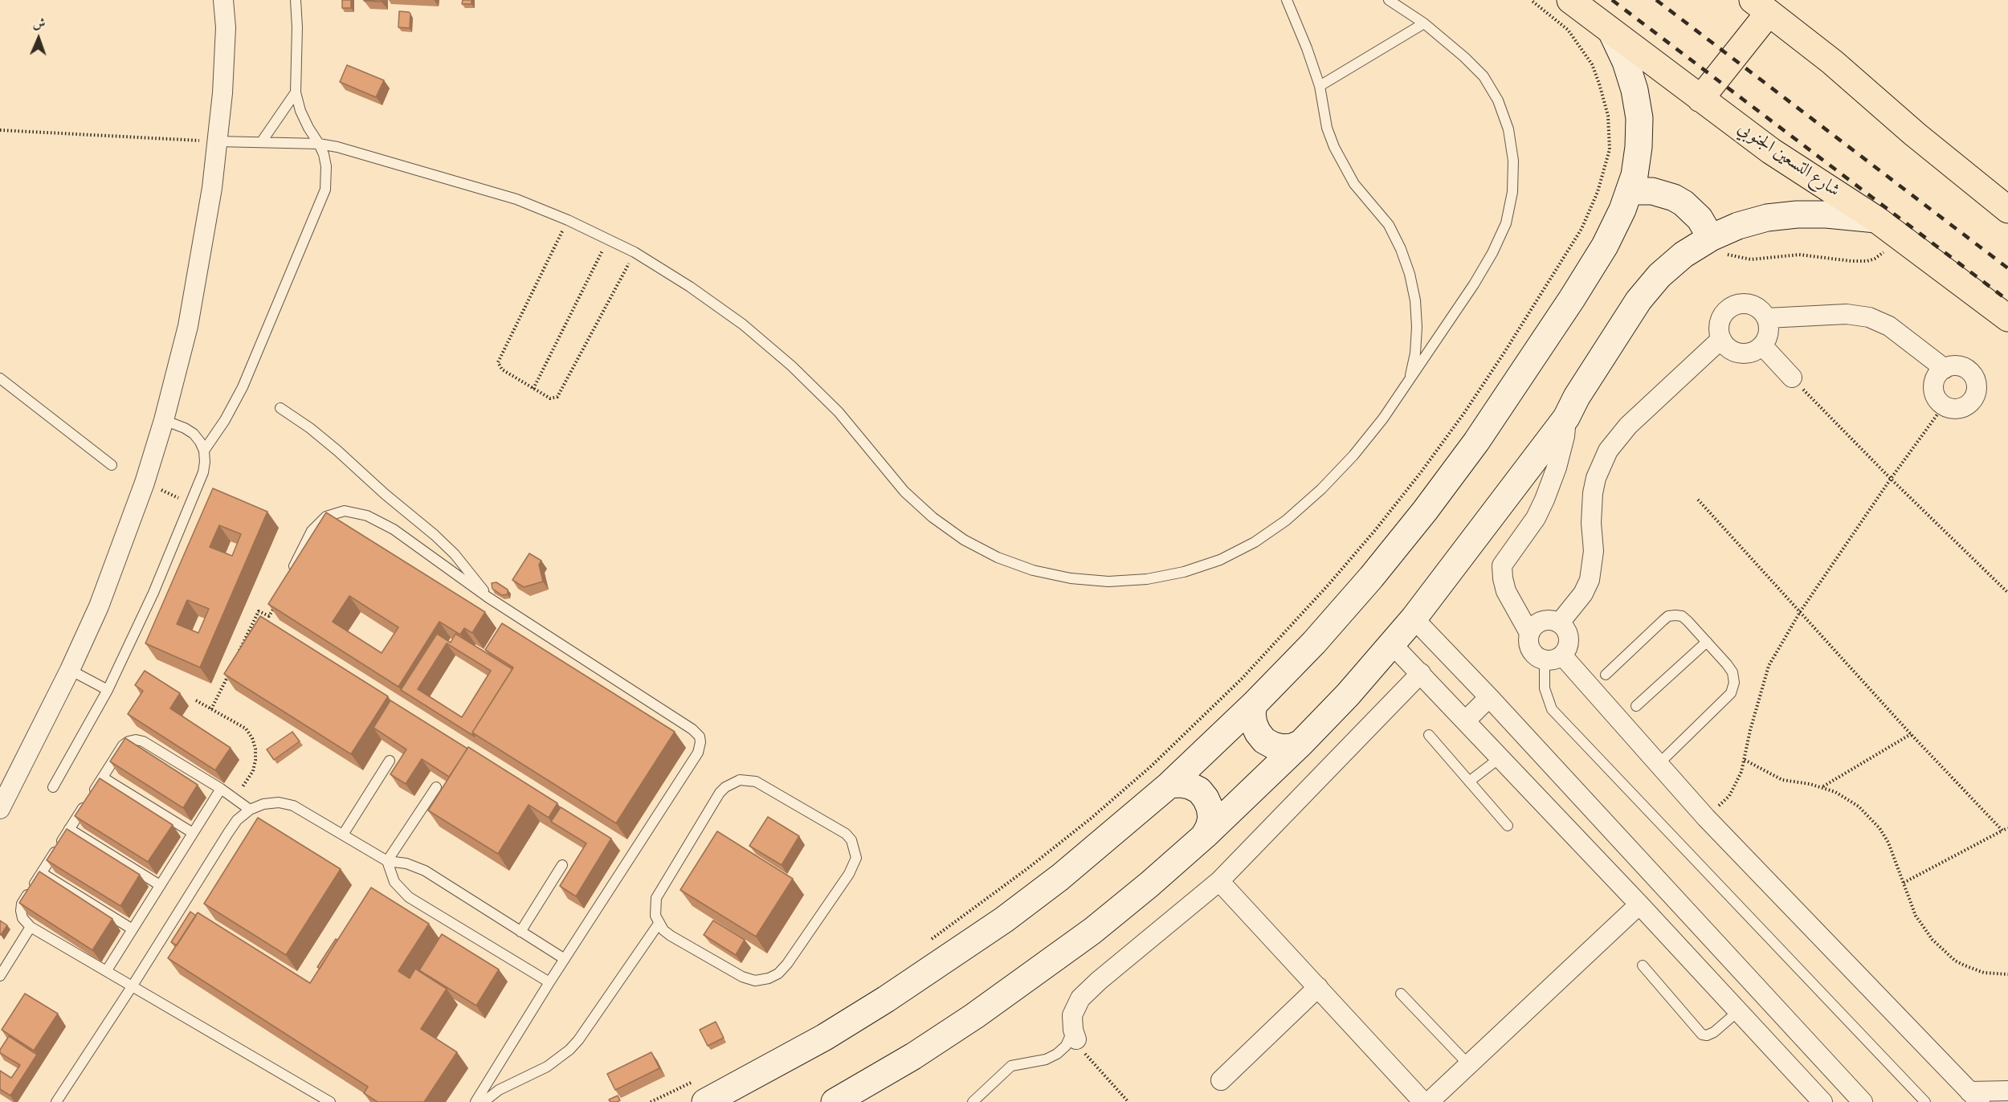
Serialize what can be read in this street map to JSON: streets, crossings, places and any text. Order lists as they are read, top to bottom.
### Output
{
  "streets": {
    "main road": ["شارع التسعين الجنوبي"]
  },
  "north": "top"
}
